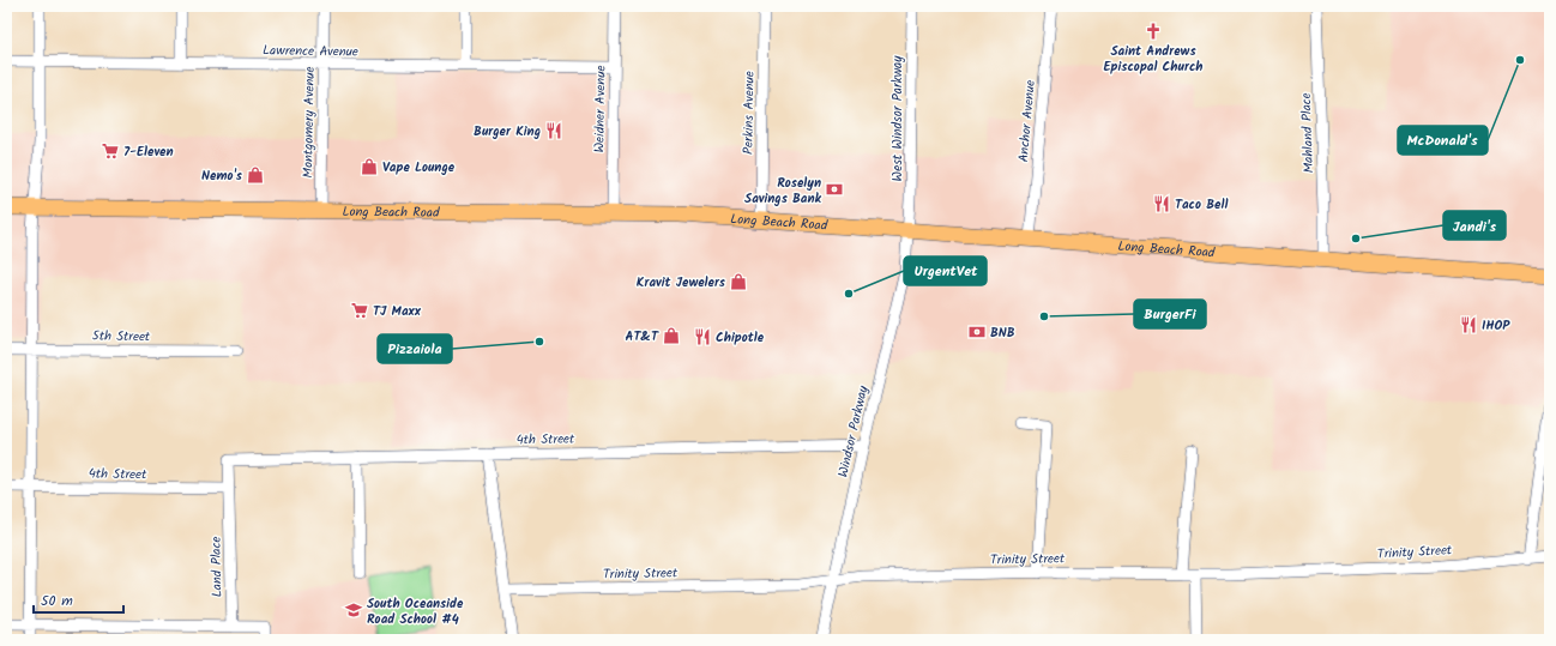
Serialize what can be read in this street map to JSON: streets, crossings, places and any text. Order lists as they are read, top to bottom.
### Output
{
  "streets": {
    "main road": ["Long Beach Road"],
    "street": [
      "Lawrence Avenue",
      "Weidner Avenue",
      "Perkins Avenue",
      "West Windsor Parkway",
      "Anchor Avenue",
      "Montgomery Avenue",
      "Mahland Place",
      "5th Street",
      "Windsor Parkway",
      "4th Street",
      "Trinity Street",
      "Land Place"
    ]
  },
  "crossings": [
    ["Lawrence Avenue", "Weidner Avenue"],
    ["Lawrence Avenue", "Montgomery Avenue"],
    ["Weidner Avenue", "Long Beach Road"],
    ["Perkins Avenue", "Long Beach Road"],
    ["West Windsor Parkway", "Long Beach Road"],
    ["West Windsor Parkway", "Windsor Parkway"],
    ["Anchor Avenue", "Long Beach Road"],
    ["Montgomery Avenue", "Long Beach Road"],
    ["Mahland Place", "Long Beach Road"],
    ["Long Beach Road", "Windsor Parkway"],
    ["Windsor Parkway", "4th Street"],
    ["Windsor Parkway", "Trinity Street"],
    ["4th Street", "Land Place"]
  ],
  "places": {
    "church": ["Saint Andrews Episcopal Church"],
    "other": [
      "McDonald's",
      "Jandi's",
      "UrgentVet",
      "BurgerFi",
      "Pizzaiola"
    ],
    "restaurant": [
      "Burger King",
      "Taco Bell",
      "IHOP",
      "Chipotle"
    ],
    "supermarket": ["7-Eleven", "TJ Maxx"],
    "shop": [
      "Vape Lounge",
      "Nemo's",
      "Kravit Jewelers",
      "AT&T"
    ],
    "bank": ["Roselyn Savings Bank", "BNB"],
    "school or university": ["South Oceanside Road School #4"]
  },
  "scale_bar": "50 m"
}
